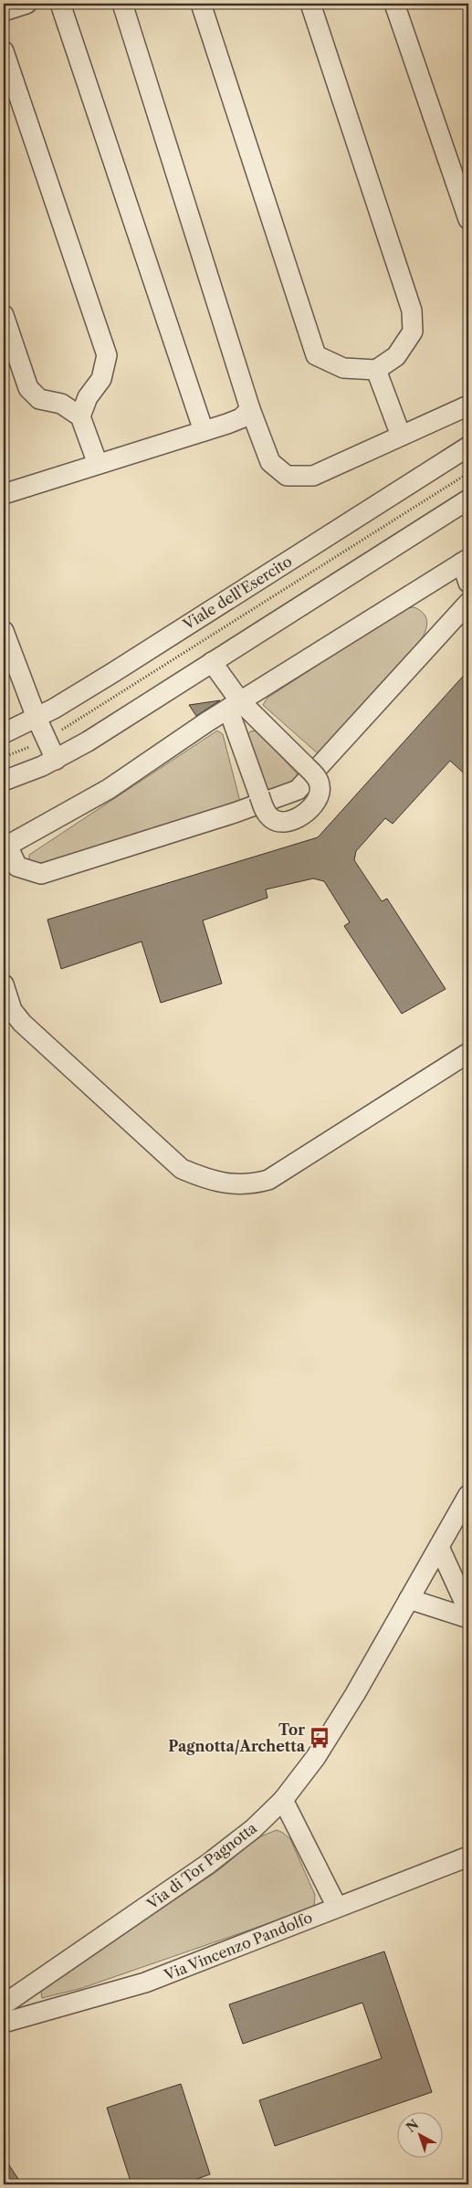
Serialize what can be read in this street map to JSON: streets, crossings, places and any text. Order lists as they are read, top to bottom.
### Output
{
  "streets": {
    "street": ["Viale dell'Esercito", "Via di Tor Pagnotta", "Via Vincenzo Pandolfo"]
  },
  "places": {
    "bus stop": ["Tor Pagnotta/Archetta"]
  },
  "north": "top left"
}
